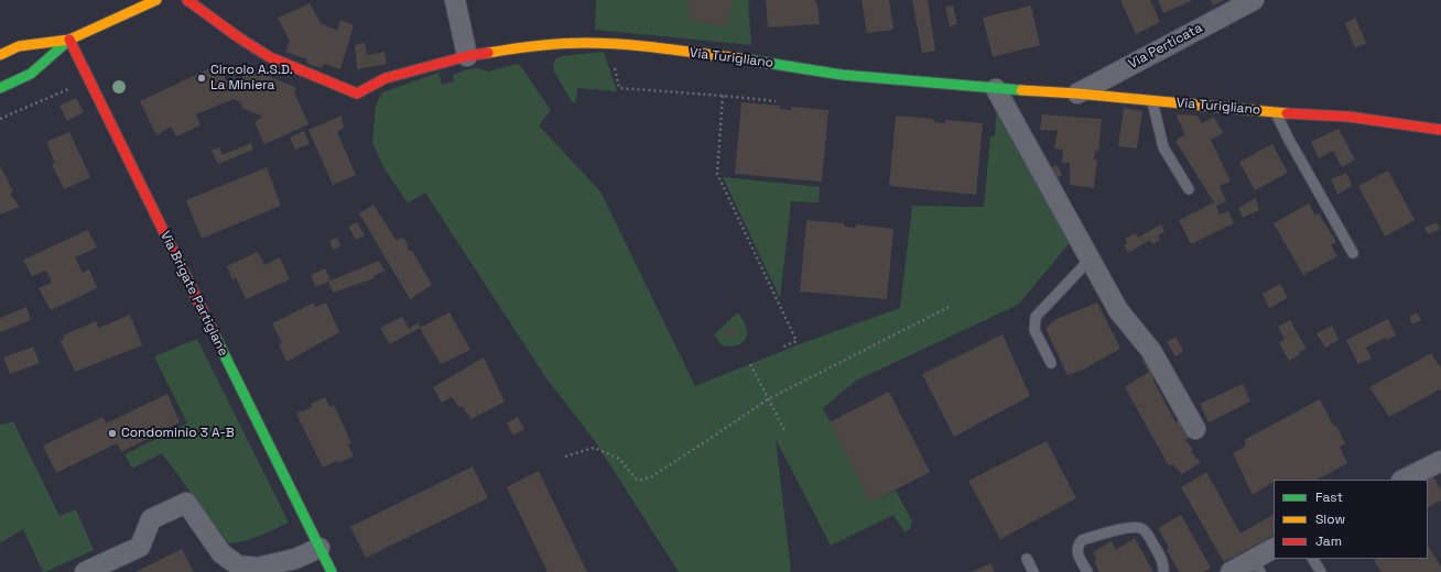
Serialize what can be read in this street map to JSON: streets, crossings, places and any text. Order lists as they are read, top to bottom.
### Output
{
  "streets": {
    "street": ["Via Perticata", "Via Turigliano", "Via Brigate Partigiane"]
  },
  "crossings": [
    ["Via Perticata", "Via Turigliano"]
  ],
  "places": ["Circolo A.S.D. La Miniera", "Condominio 3 A-B"],
  "legend": ["Fast", "Slow", "Jam"]
}
